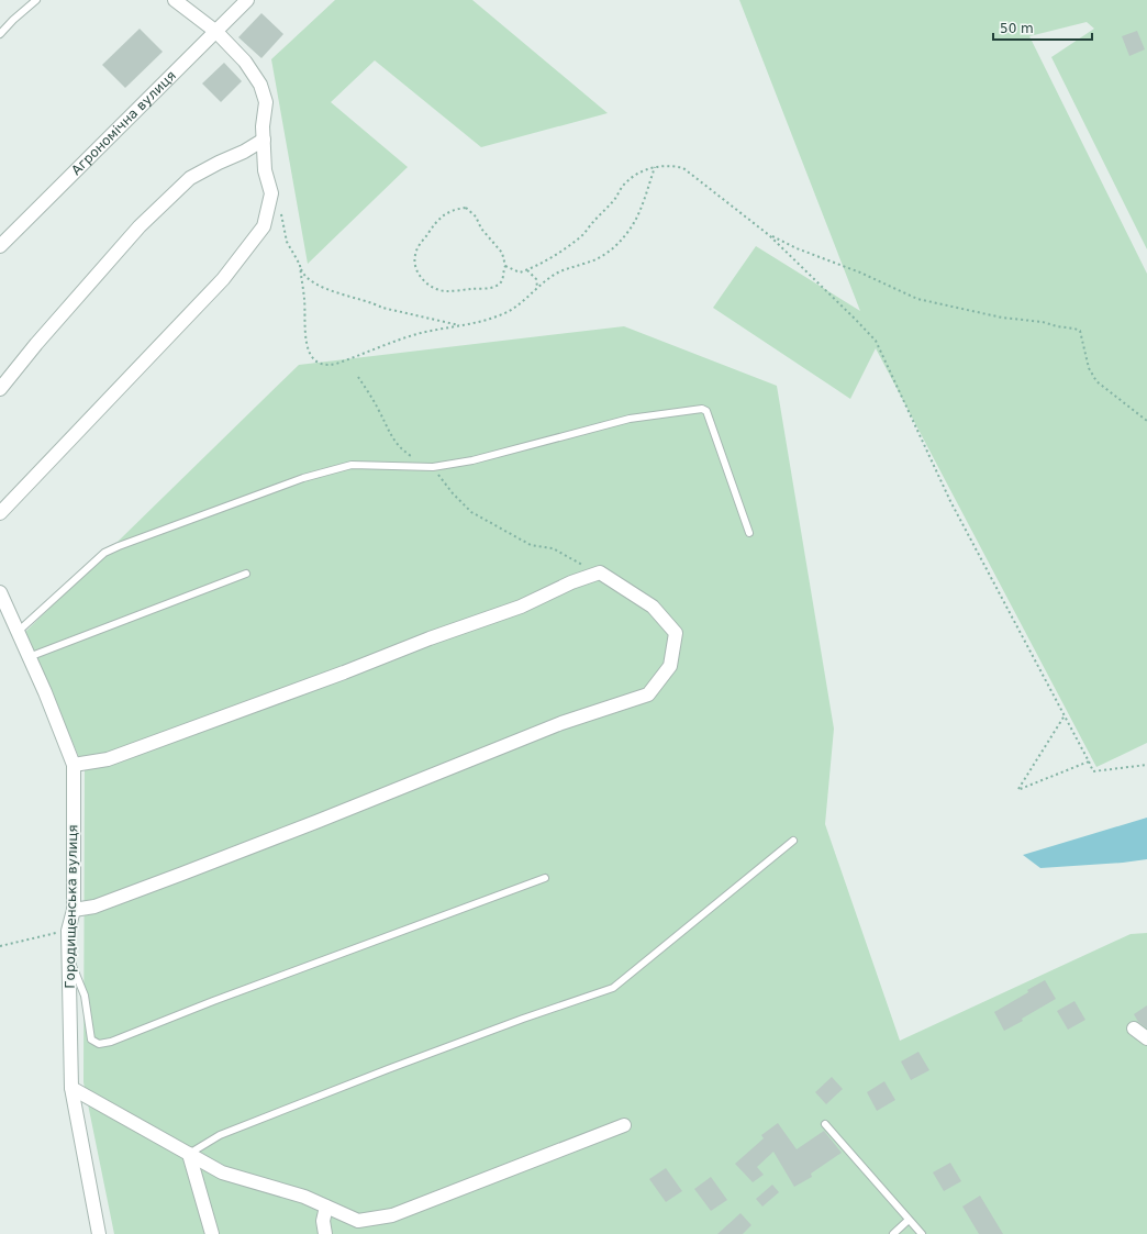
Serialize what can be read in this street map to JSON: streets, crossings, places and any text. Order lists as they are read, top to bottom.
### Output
{
  "streets": {
    "street": ["Агрономічна вулиця", "Городищенська вулиця"]
  },
  "scale_bar": "50 m"
}
